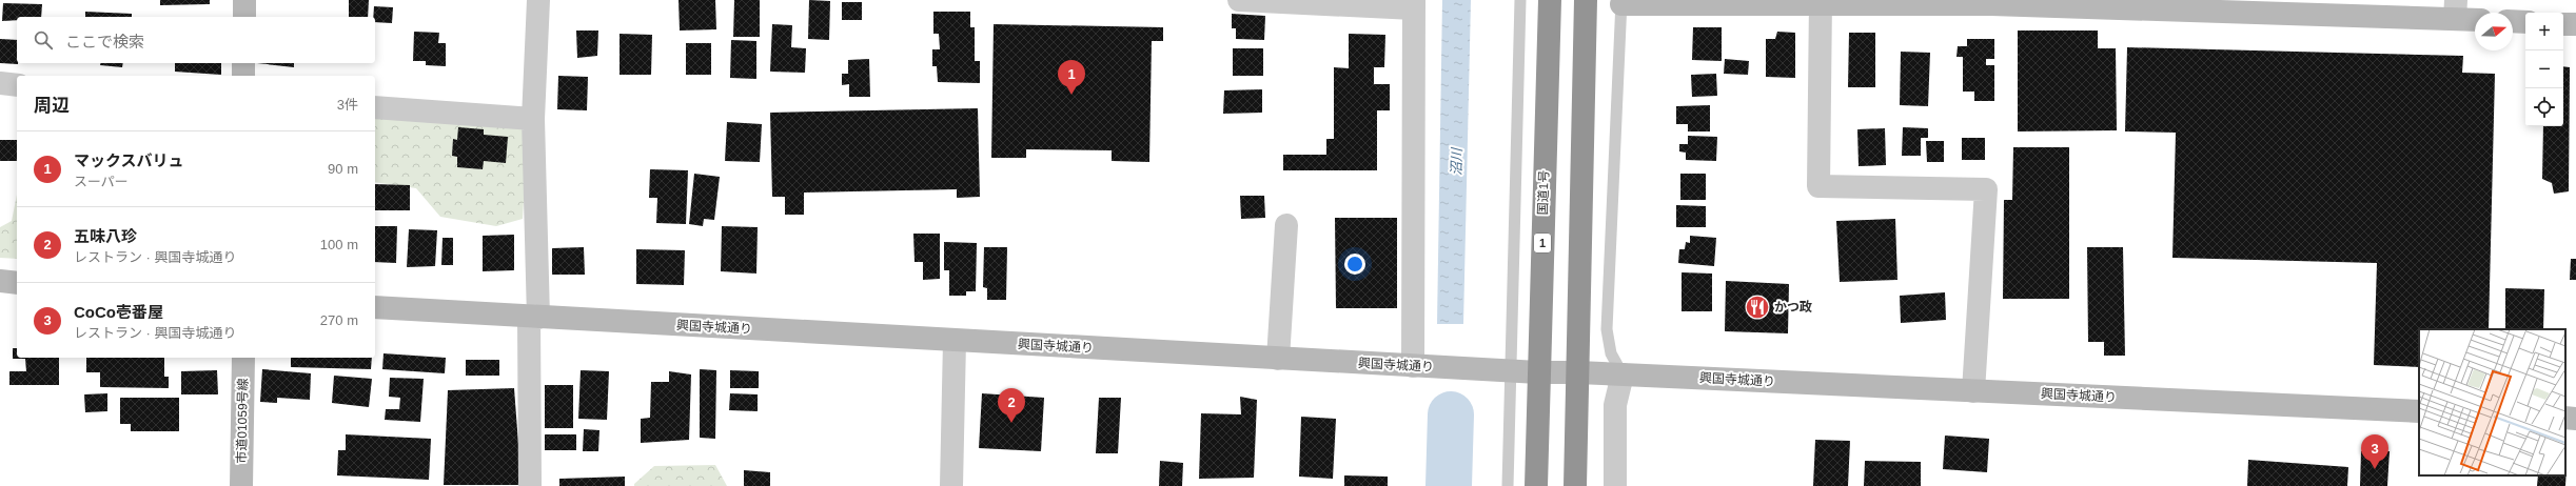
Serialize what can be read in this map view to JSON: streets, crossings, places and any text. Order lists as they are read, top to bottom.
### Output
{
  "streets": {
    "highway": ["国道1号", "1"],
    "main road": ["興国寺城通り", "市道01059号線"]
  },
  "crossings": [
    ["国道1号", "興国寺城通り"]
  ],
  "water": ["沼川"],
  "places": {
    "restaurant": ["かつ政"]
  },
  "north": "right",
  "page": {
    "map_buttons": ["+", "−"],
    "search": "ここで検索",
    "pins": ["1", "2", "3"],
    "heading": ["周辺", "3件"],
    "list": [
      {
        "mark": "1",
        "name": "マックスバリュ",
        "note": "スーパー",
        "value": "90 m"
      },
      {
        "mark": "2",
        "name": "五味八珍",
        "note": "レストラン · 興国寺城通り",
        "value": "100 m"
      },
      {
        "mark": "3",
        "name": "CoCo壱番屋",
        "note": "レストラン · 興国寺城通り",
        "value": "270 m"
      }
    ]
  }
}
